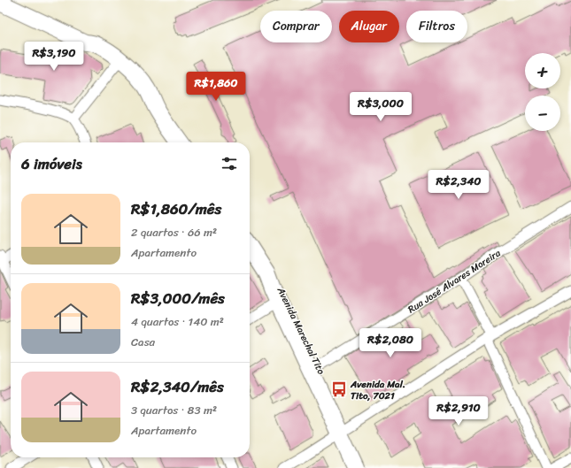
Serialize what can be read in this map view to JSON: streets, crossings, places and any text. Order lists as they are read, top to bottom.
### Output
{
  "streets": {
    "main road": ["Avenida Marechal Tito"],
    "street": ["Rua José Alvares Moreira"]
  },
  "crossings": [
    ["Rua José Alvares Moreira", "Avenida Marechal Tito"]
  ],
  "places": {
    "bus stop": ["Avenida Mal. Tito, 7021"]
  },
  "page": {
    "chip": ["Comprar", "Alugar", "Filtros"],
    "price": [
      "R$3,190",
      "R$1,860",
      "R$3,000",
      "R$2,340",
      "R$2,080",
      "R$2,910"
    ],
    "map_buttons": ["+", "−"],
    "heading": "6 imóveis",
    "list": [
      {
        "name": "R$1,860/mês",
        "note": "2 quartos · 66 m² · Apartamento"
      },
      {
        "name": "R$3,000/mês",
        "note": "4 quartos · 140 m² · Casa"
      },
      {
        "name": "R$2,340/mês",
        "note": "3 quartos · 83 m² · Apartamento"
      }
    ]
  }
}
